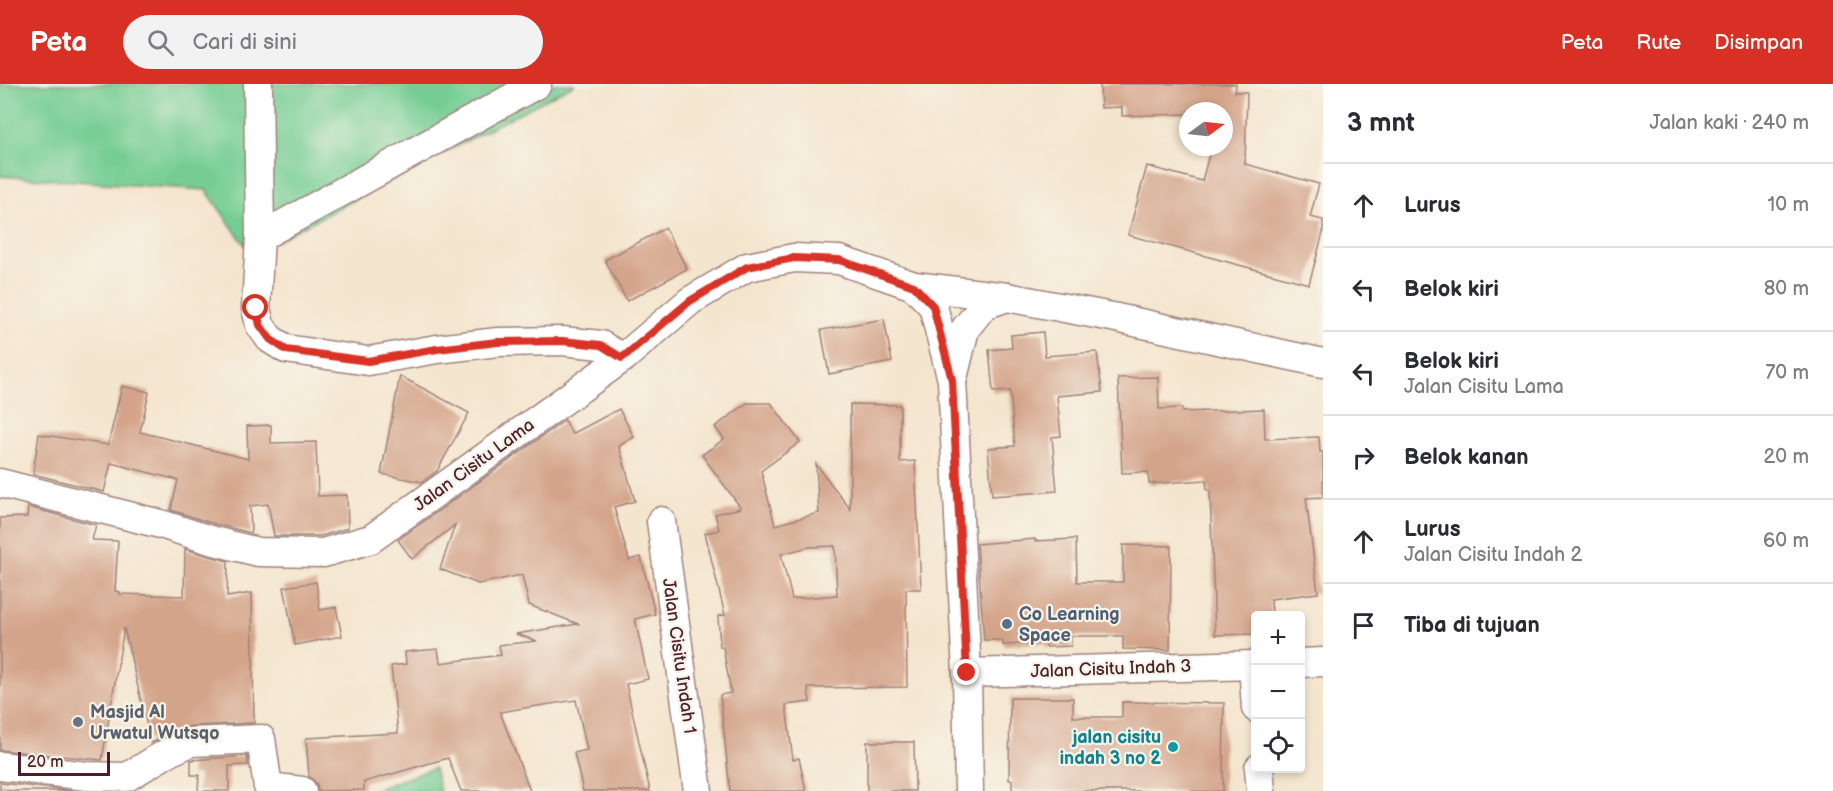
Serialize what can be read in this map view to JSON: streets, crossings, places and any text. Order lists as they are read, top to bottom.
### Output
{
  "streets": {
    "street": ["Jalan Cisitu Lama", "Jalan Cisitu Indah 1", "Jalan Cisitu Indah 3"]
  },
  "places": ["Co Learning Space", "Masjid Al Urwatul Wutsqo", "jalan cisitu indah 3 no 2"],
  "scale_bar": "20 m",
  "north": "right",
  "page": {
    "header": "Peta",
    "search": "Cari di sini",
    "nav": ["Peta", "Rute", "Disimpan"],
    "heading": ["3 mnt", "Jalan kaki · 240 m"],
    "list": [
      ["Lurus", "10 m"],
      ["Belok kiri", "80 m"],
      ["Belok kiri", "Jalan Cisitu Lama", "70 m"],
      ["Belok kanan", "20 m"],
      ["Lurus", "Jalan Cisitu Indah 2", "60 m"],
      "Tiba di tujuan"
    ],
    "map_buttons": ["+", "−"],
    "scale": "20 m"
  }
}
